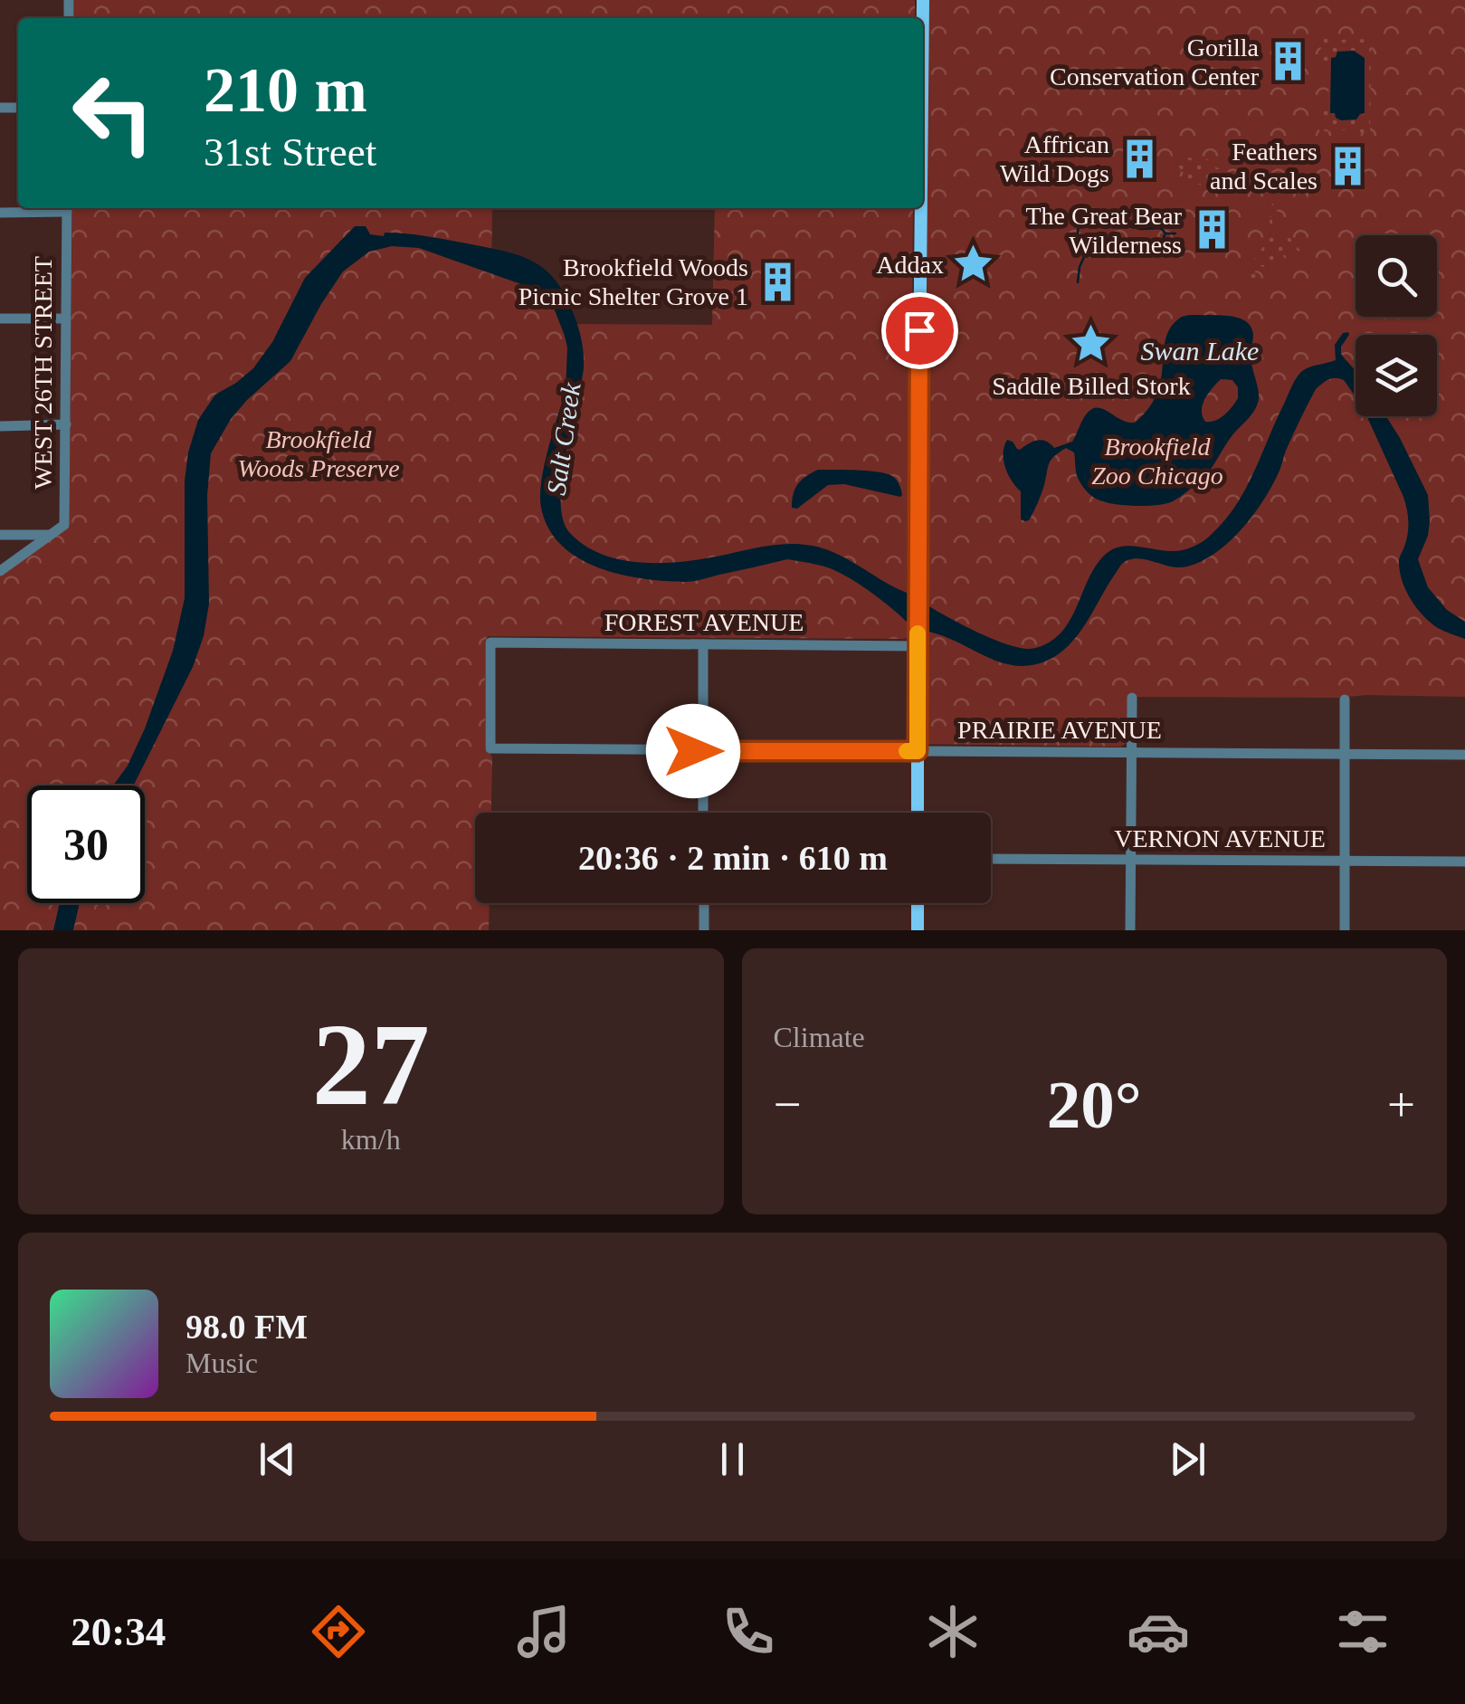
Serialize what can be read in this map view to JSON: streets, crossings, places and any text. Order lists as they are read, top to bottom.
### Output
{
  "streets": {
    "street": [
      "WEST 26TH STREET",
      "FOREST AVENUE",
      "PRAIRIE AVENUE",
      "VERNON AVENUE"
    ]
  },
  "crossings": [
    ["FOREST AVENUE", "PRAIRIE AVENUE"]
  ],
  "water": ["Swan Lake", "Salt Creek"],
  "parks": ["Brookfield Woods Preserve", "Brookfield Zoo Chicago"],
  "places": {
    "building": [
      "Gorilla Conservation Center",
      "Affrican Wild Dogs",
      "Feathers and Scales",
      "The Great Bear Wilderness",
      "Brookfield Woods Picnic Shelter Grove 1"
    ],
    "place": ["Addax", "Saddle Billed Stork"]
  },
  "page": {
    "turn": ["210 m", "31st Street"],
    "limit": "30",
    "trip": "20:36 · 2 min · 610 m",
    "tile": [
      ["27", "km/h"],
      "Climate"
    ],
    "heat": ["−", "20°", "+"],
    "song": ["98.0 FM", "Music"],
    "tabs": "20:34"
  }
}
